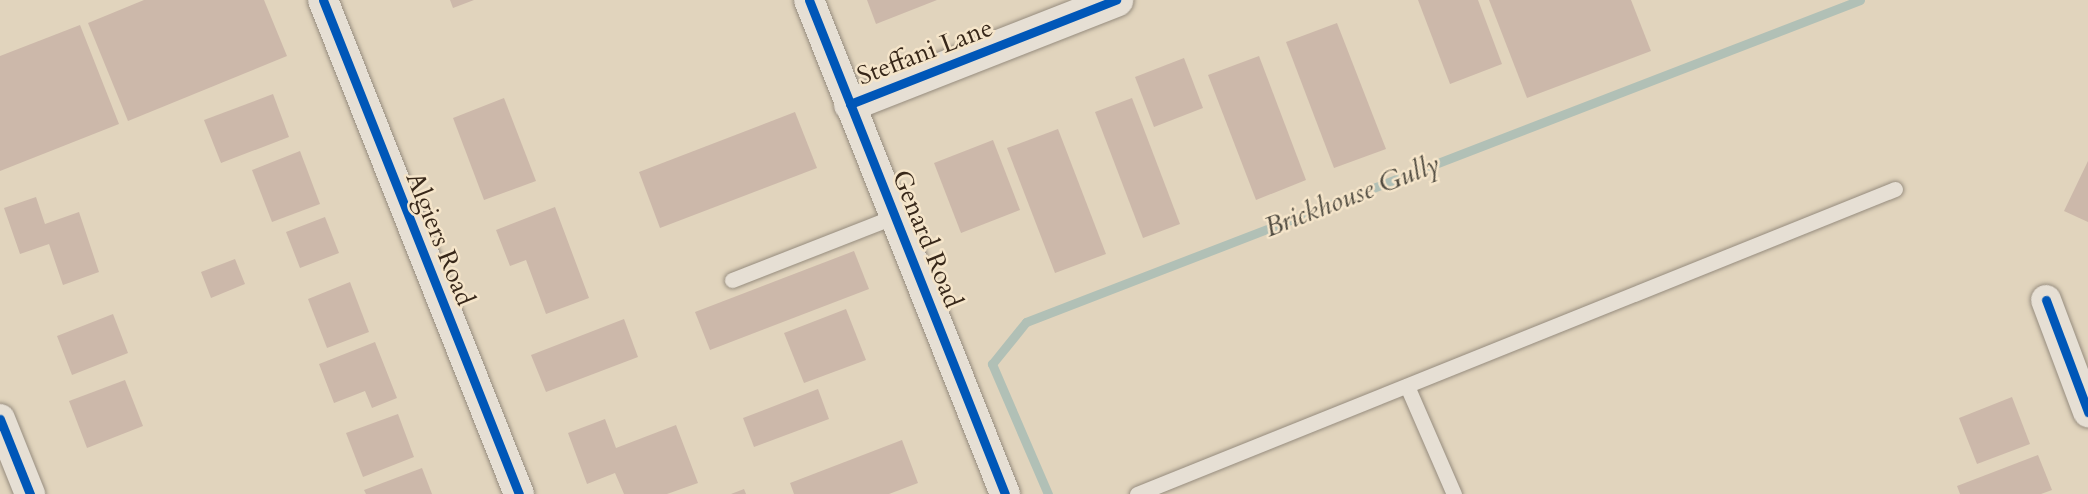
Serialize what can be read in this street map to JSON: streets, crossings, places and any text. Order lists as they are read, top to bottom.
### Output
{
  "streets": {
    "street": ["Steffani Lane", "Algiers Road", "Genard Road"]
  },
  "crossings": [
    ["Steffani Lane", "Genard Road"]
  ],
  "water": ["Brickhouse Gully"]
}
